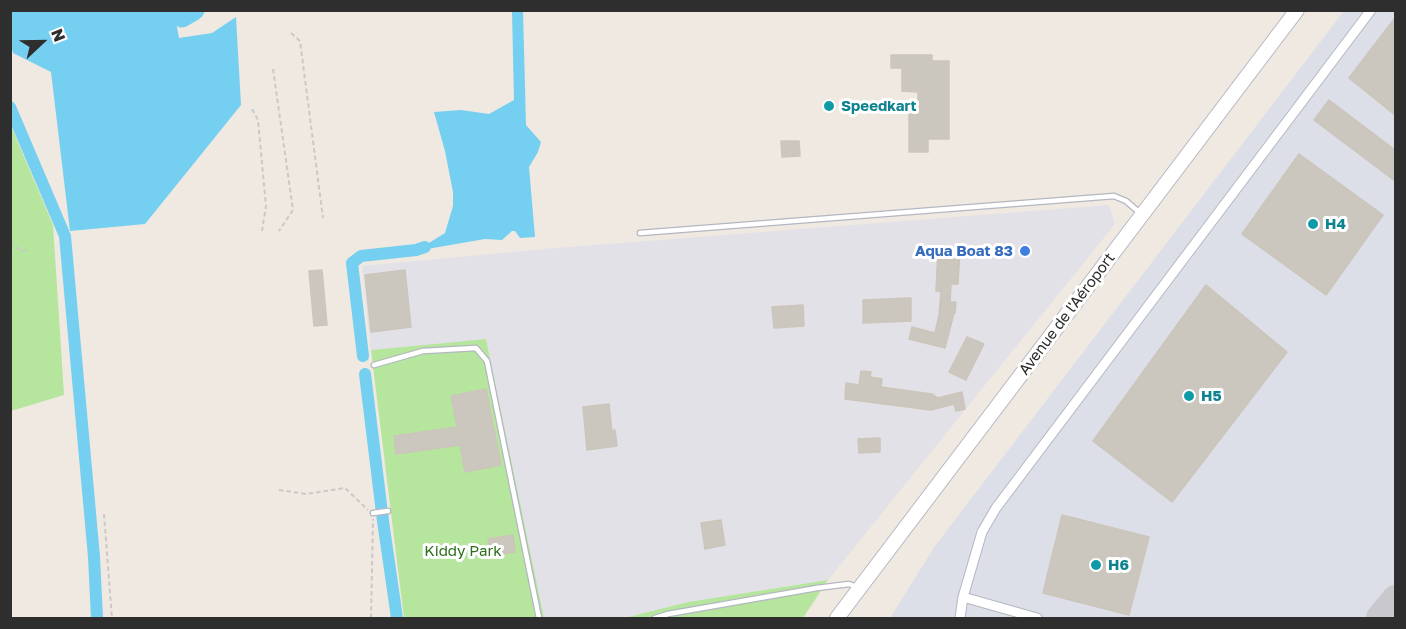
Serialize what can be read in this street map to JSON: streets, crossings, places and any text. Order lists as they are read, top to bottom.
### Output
{
  "streets": {
    "main road": ["Avenue de l'Aéroport"]
  },
  "parks": ["Kiddy Park"],
  "places": [
    "Speedkart",
    "H4",
    "Aqua Boat 83",
    "H5",
    "H6"
  ],
  "north": "right"
}
